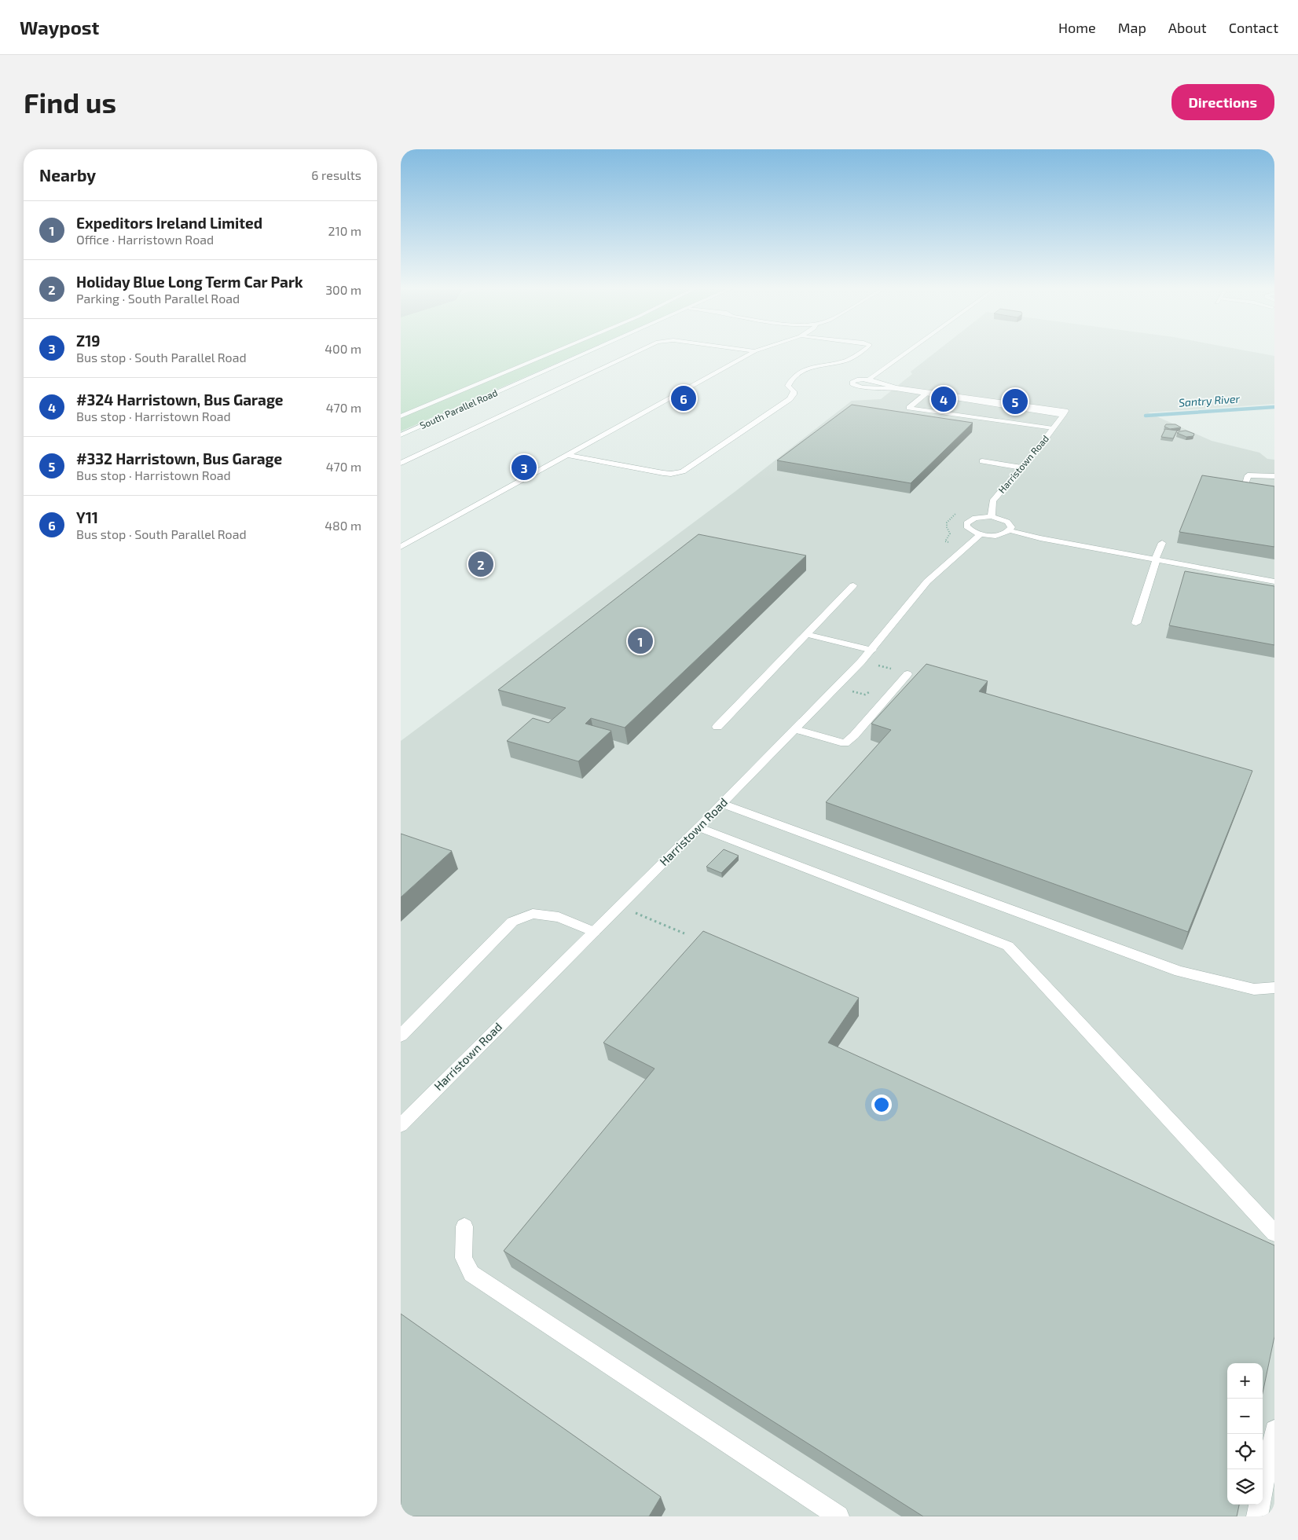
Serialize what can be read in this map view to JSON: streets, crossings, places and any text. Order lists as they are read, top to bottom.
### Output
{
  "streets": {
    "street": ["South Parallel Road", "Harristown Road"]
  },
  "water": ["Santry River"],
  "page": {
    "header": "Waypost",
    "nav": [
      "Home",
      "Map",
      "About",
      "Contact"
    ],
    "buttons": "Directions",
    "title": "Find us",
    "heading": ["Nearby", "6 results"],
    "list": [
      {
        "mark": "1",
        "name": "Expeditors Ireland Limited",
        "note": "Office · Harristown Road",
        "value": "210 m"
      },
      {
        "mark": "2",
        "name": "Holiday Blue Long Term Car Park",
        "note": "Parking · South Parallel Road",
        "value": "300 m"
      },
      {
        "mark": "3",
        "name": "Z19",
        "note": "Bus stop · South Parallel Road",
        "value": "400 m"
      },
      {
        "mark": "4",
        "name": "#324 Harristown, Bus Garage",
        "note": "Bus stop · Harristown Road",
        "value": "470 m"
      },
      {
        "mark": "5",
        "name": "#332 Harristown, Bus Garage",
        "note": "Bus stop · Harristown Road",
        "value": "470 m"
      },
      {
        "mark": "6",
        "name": "Y11",
        "note": "Bus stop · South Parallel Road",
        "value": "480 m"
      }
    ],
    "pins": [
      "6",
      "4",
      "5",
      "3",
      "2",
      "1"
    ],
    "map_buttons": ["+", "−"]
  }
}
